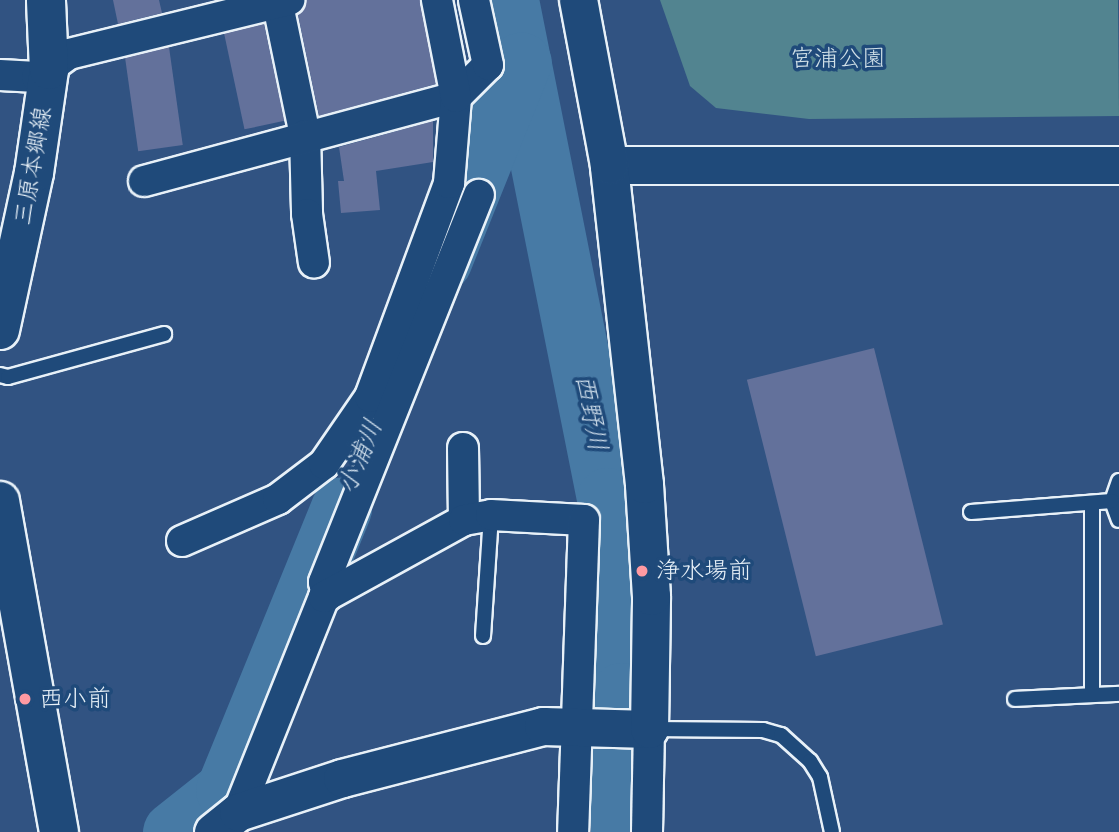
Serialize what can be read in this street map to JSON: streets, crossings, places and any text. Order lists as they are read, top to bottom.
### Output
{
  "streets": {
    "main road": ["三原本郷線"]
  },
  "water": ["西野川", "小浦川"],
  "parks": ["宮浦公園"],
  "places": ["浄水場前", "西小前"]
}
